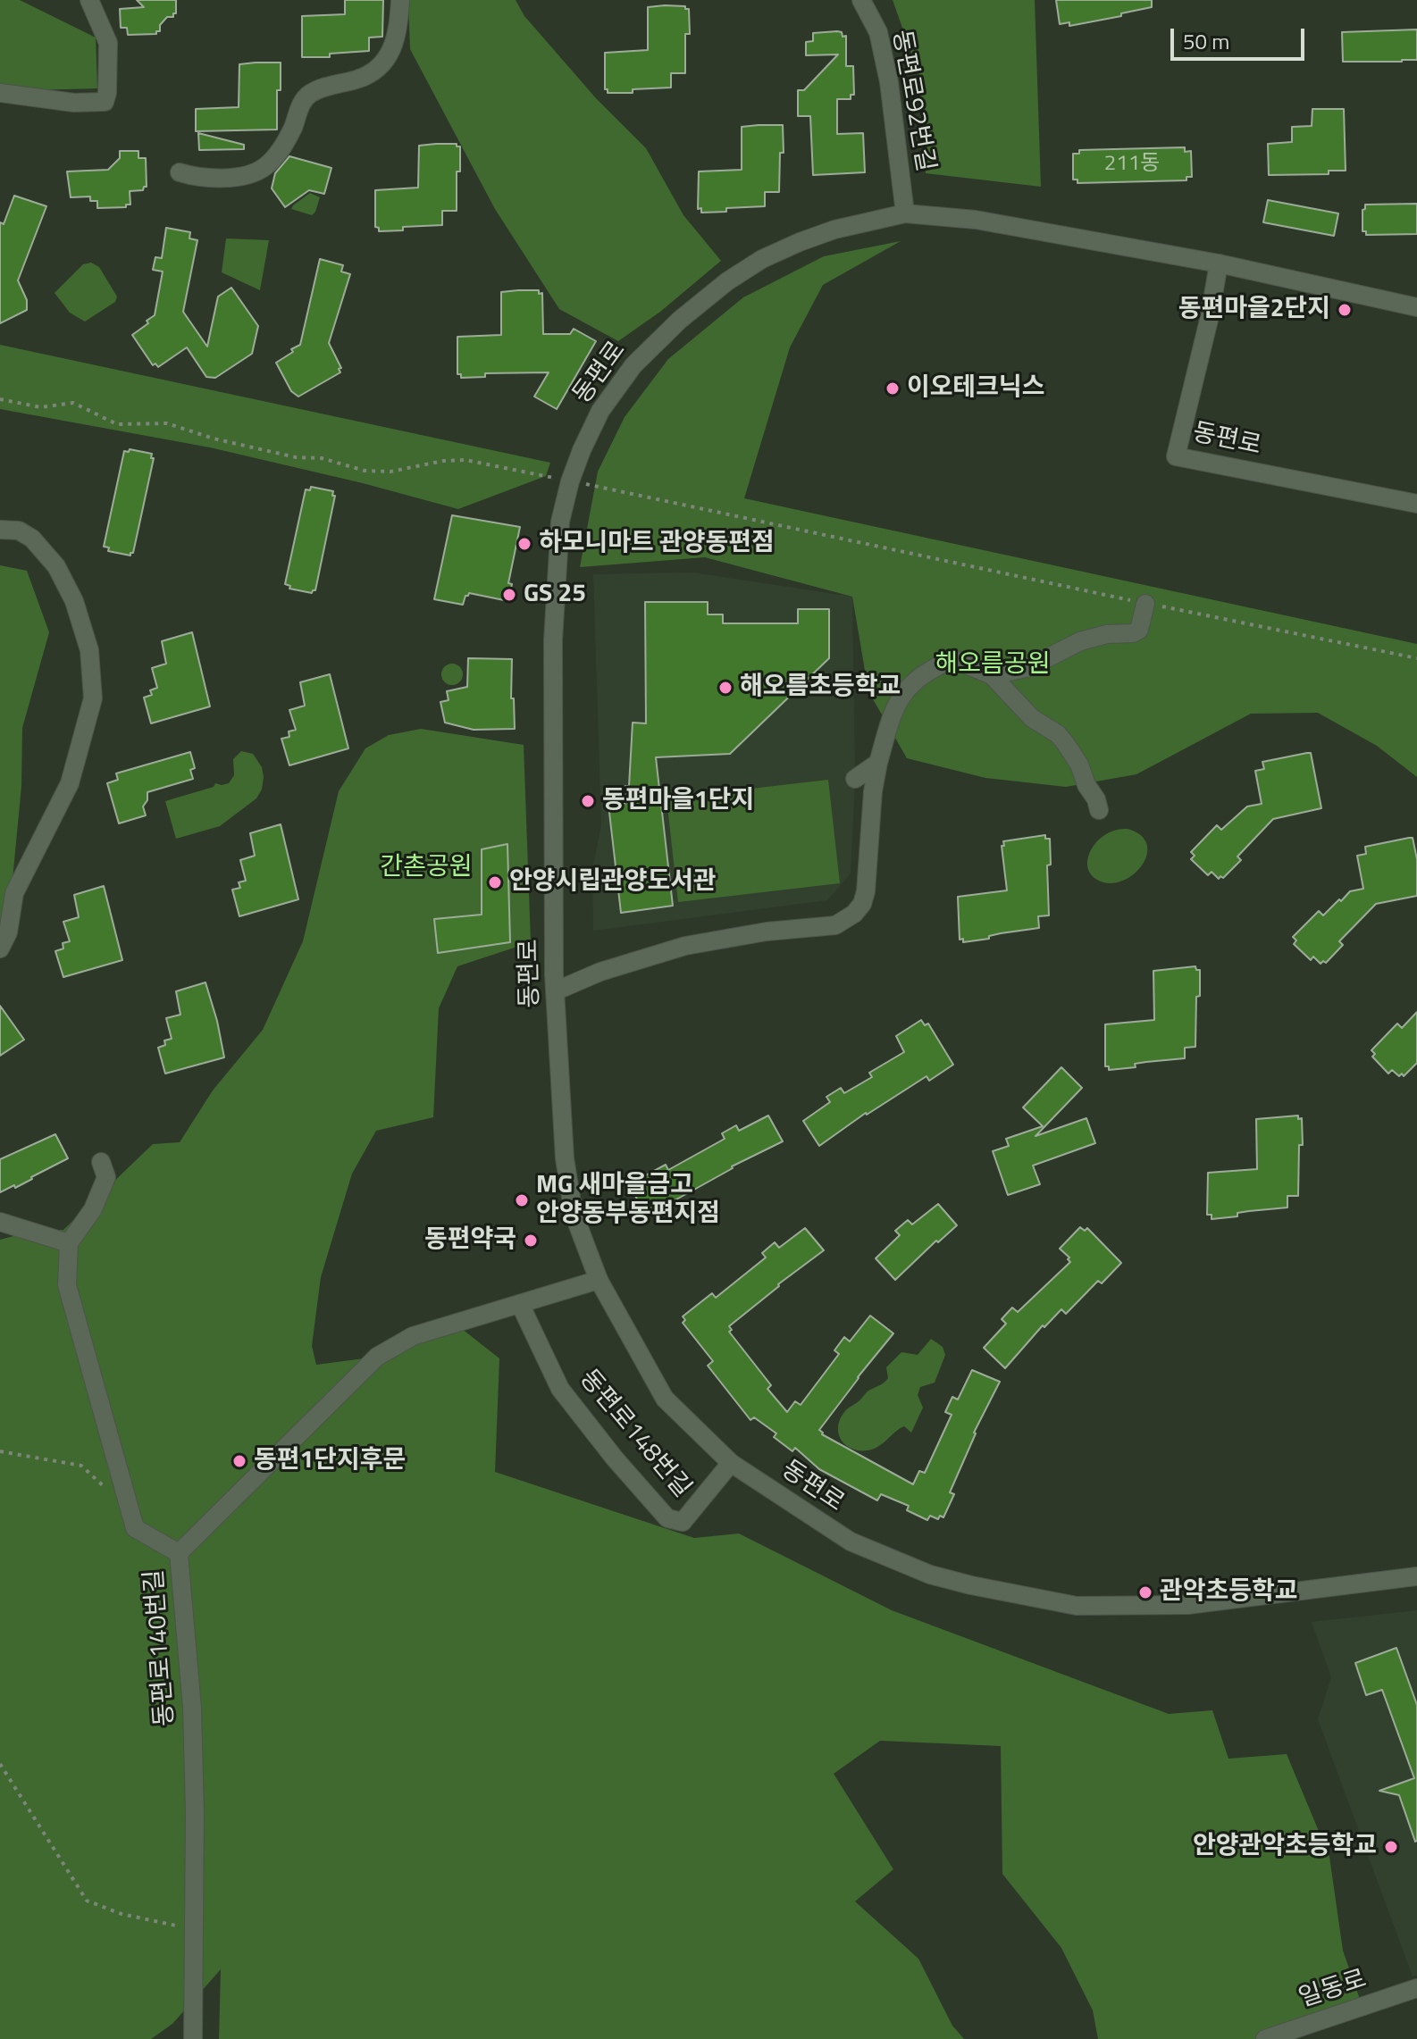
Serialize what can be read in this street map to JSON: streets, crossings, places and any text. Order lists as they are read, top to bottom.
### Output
{
  "streets": {
    "street": [
      "동편로92번길",
      "동편로",
      "동편로148번길",
      "동편로140번길",
      "일동로"
    ]
  },
  "crossings": [
    ["동편로92번길", "동편로"],
    ["동편로", "동편로148번길"],
    ["동편로", "동편로140번길"],
    ["동편로148번길", "동편로140번길"]
  ],
  "parks": ["해오름공원", "간촌공원"],
  "places": [
    "동편마을2단지",
    "이오테크닉스",
    "하모니마트 관양동편점",
    "GS 25",
    "해오름초등학교",
    "동편마을1단지",
    "안양시립관양도서관",
    "MG 새마을금고 안양동부동편지점",
    "동편약국",
    "동편1단지후문",
    "관악초등학교",
    "안양관악초등학교"
  ],
  "house_numbers": ["211동"],
  "scale_bar": "50 m"
}
